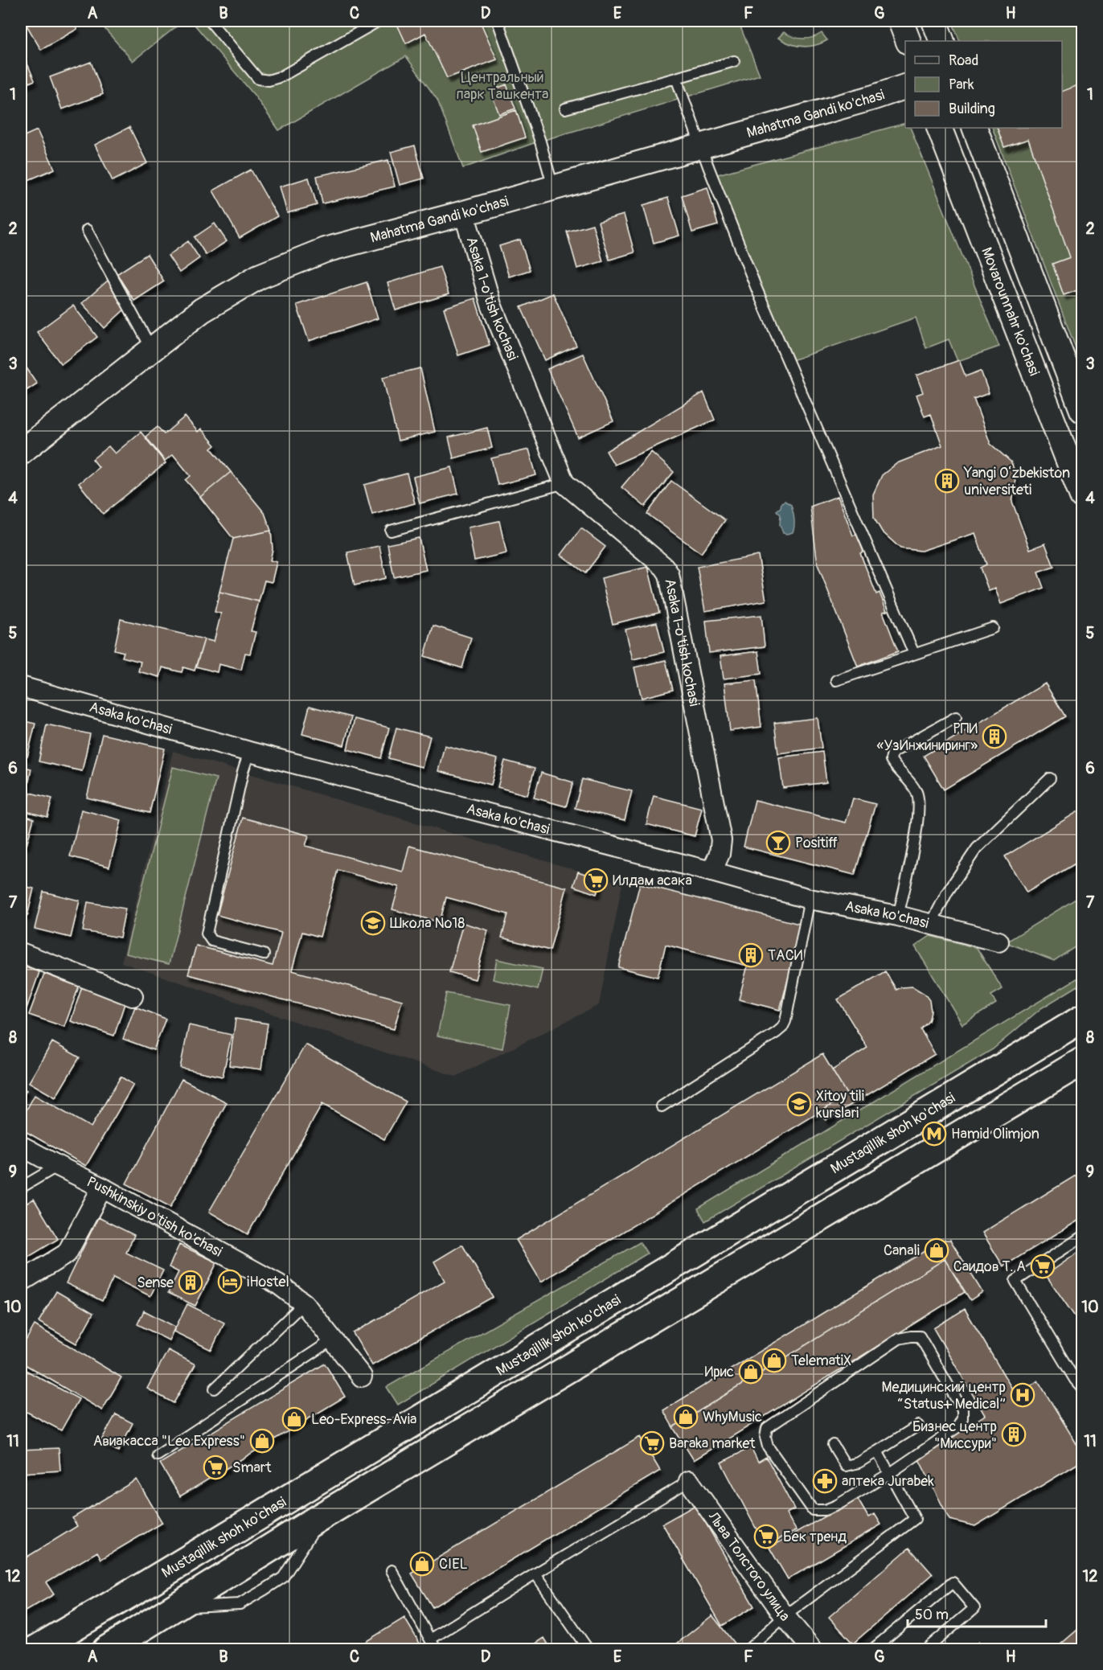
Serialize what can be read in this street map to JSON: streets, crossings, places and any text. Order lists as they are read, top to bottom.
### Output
{
  "streets": {
    "main road": ["Mustaqillik shoh ko'chasi"],
    "street": [
      "Mahatma Gandi ko'chasi",
      "Asaka 1-o'tish kochasi",
      "Movarounnahr ko'chasi",
      "Asaka ko'chasi",
      "Pushkinskiy o'tish ko'chasi",
      "Льва Толстого улица"
    ]
  },
  "crossings": [
    ["Mahatma Gandi ko'chasi", "Asaka 1-o'tish kochasi"],
    ["Asaka 1-o'tish kochasi", "Asaka ko'chasi"]
  ],
  "parks": ["Центральный парк Ташкента"],
  "places": {
    "building": [
      "Yangi Oʻzbekiston universiteti",
      "РПИ «УзИнжиниринг»",
      "ТАСИ",
      "Sense",
      "Бизнес центр \"Миссури\""
    ],
    "bar": ["Positiff"],
    "supermarket": [
      "Илдам асака",
      "Саидов Т. А",
      "Baraka market",
      "Smart",
      "Бек тренд"
    ],
    "school or university": ["Школа №18", "Xitoy tili kurslari"],
    "metro station": ["Hamid Olimjon"],
    "shop": [
      "Canali",
      "TelematiX",
      "Ирис",
      "WhyMusic",
      "Leo-Express-Avia",
      "Авиакасса \"Leo Express\"",
      "CIEL"
    ],
    "hotel": ["iHostel"],
    "hospital": ["Медицинский центр “Status+ Medical”"],
    "pharmacy": ["аптека Jurabek"]
  },
  "legend": ["Road", "Park", "Building"],
  "scale_bar": "50 m",
  "grid": {
    "columns": [
      "A",
      "B",
      "C",
      "D",
      "E",
      "F",
      "G",
      "H"
    ],
    "rows": [
      "1",
      "2",
      "3",
      "4",
      "5",
      "6",
      "7",
      "8",
      "9",
      "10",
      "11",
      "12"
    ]
  }
}
